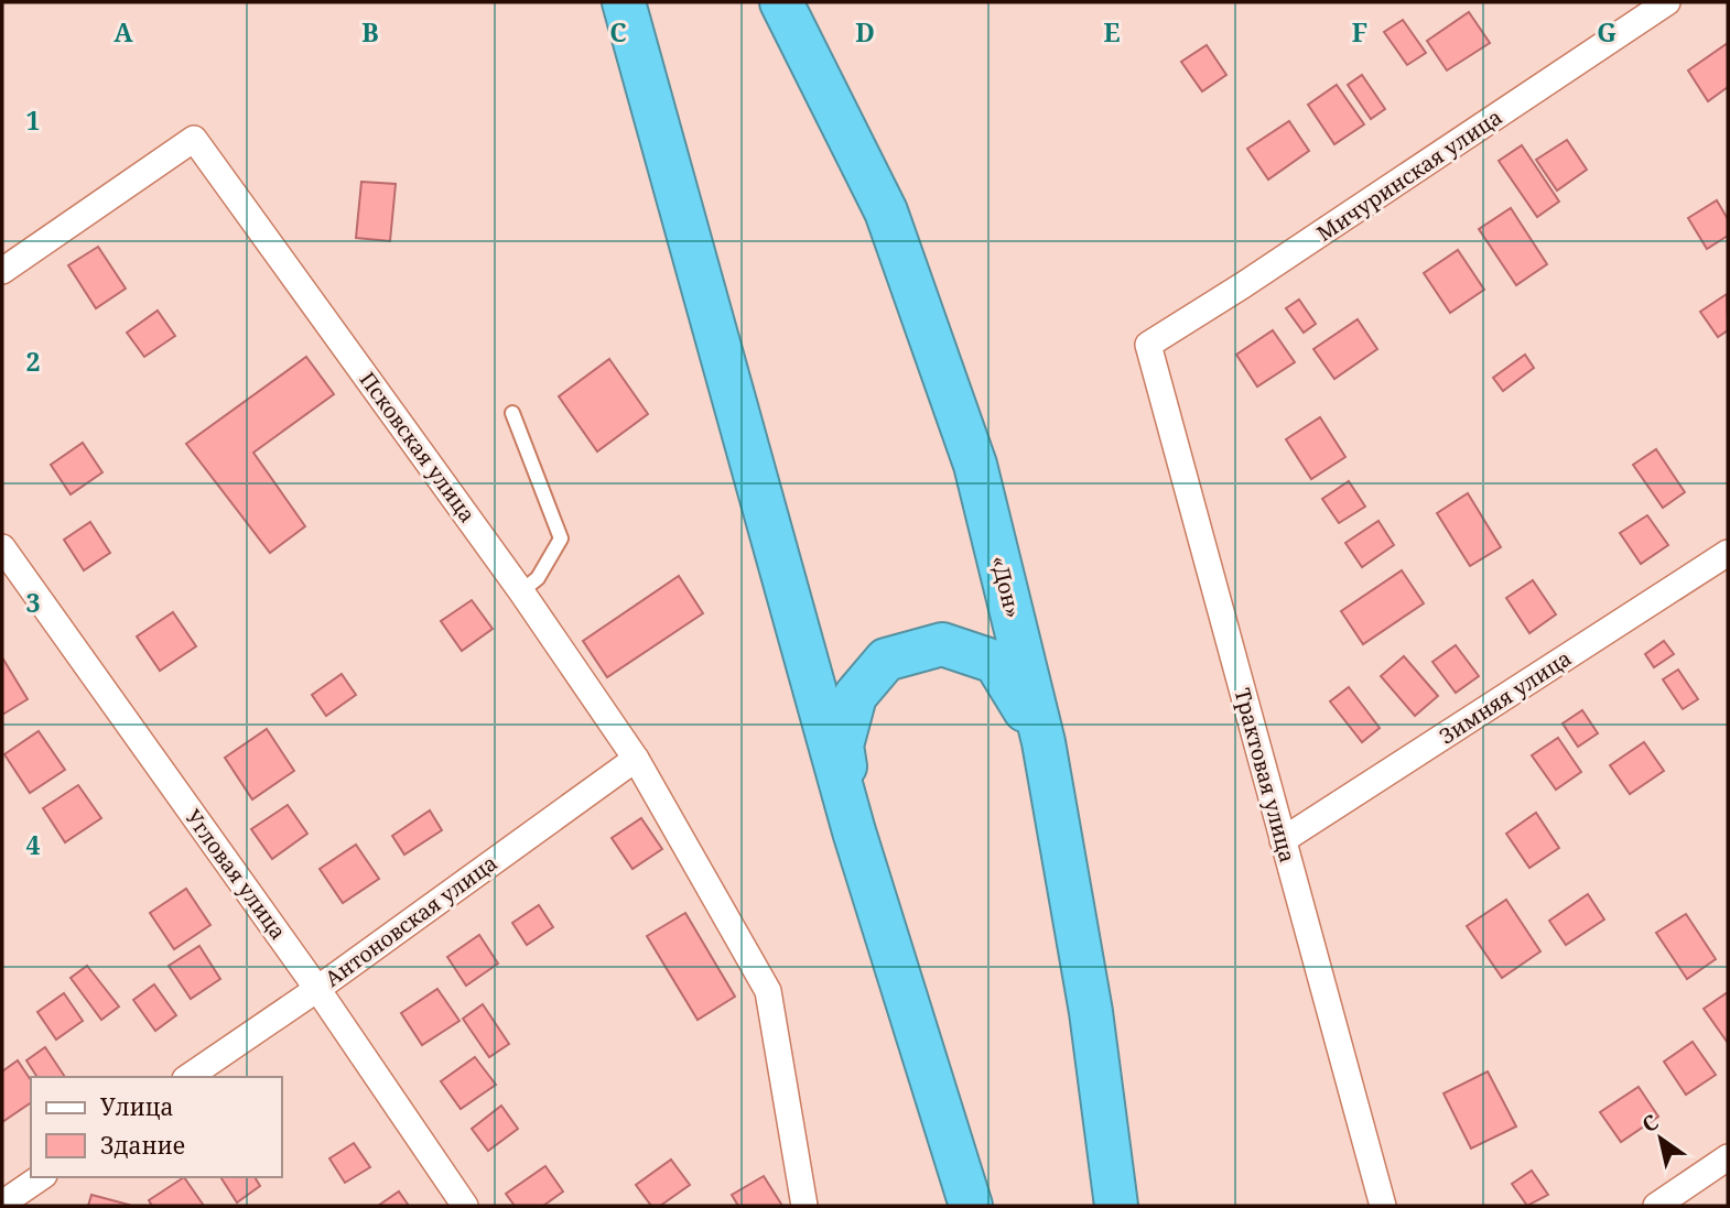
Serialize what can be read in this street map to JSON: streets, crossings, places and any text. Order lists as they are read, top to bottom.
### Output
{
  "streets": {
    "highway": ["«Дон»"],
    "street": [
      "Мичуринская улица",
      "Псковская улица",
      "Зимняя улица",
      "Трактовая улица",
      "Угловая улица",
      "Антоновская улица"
    ]
  },
  "crossings": [
    ["Мичуринская улица", "Трактовая улица"],
    ["Псковская улица", "Антоновская улица"],
    ["Зимняя улица", "Трактовая улица"],
    ["Угловая улица", "Антоновская улица"]
  ],
  "legend": ["Улица", "Здание"],
  "north": "top left",
  "grid": {
    "columns": [
      "A",
      "B",
      "C",
      "D",
      "E",
      "F",
      "G"
    ],
    "rows": [
      "1",
      "2",
      "3",
      "4"
    ]
  }
}
